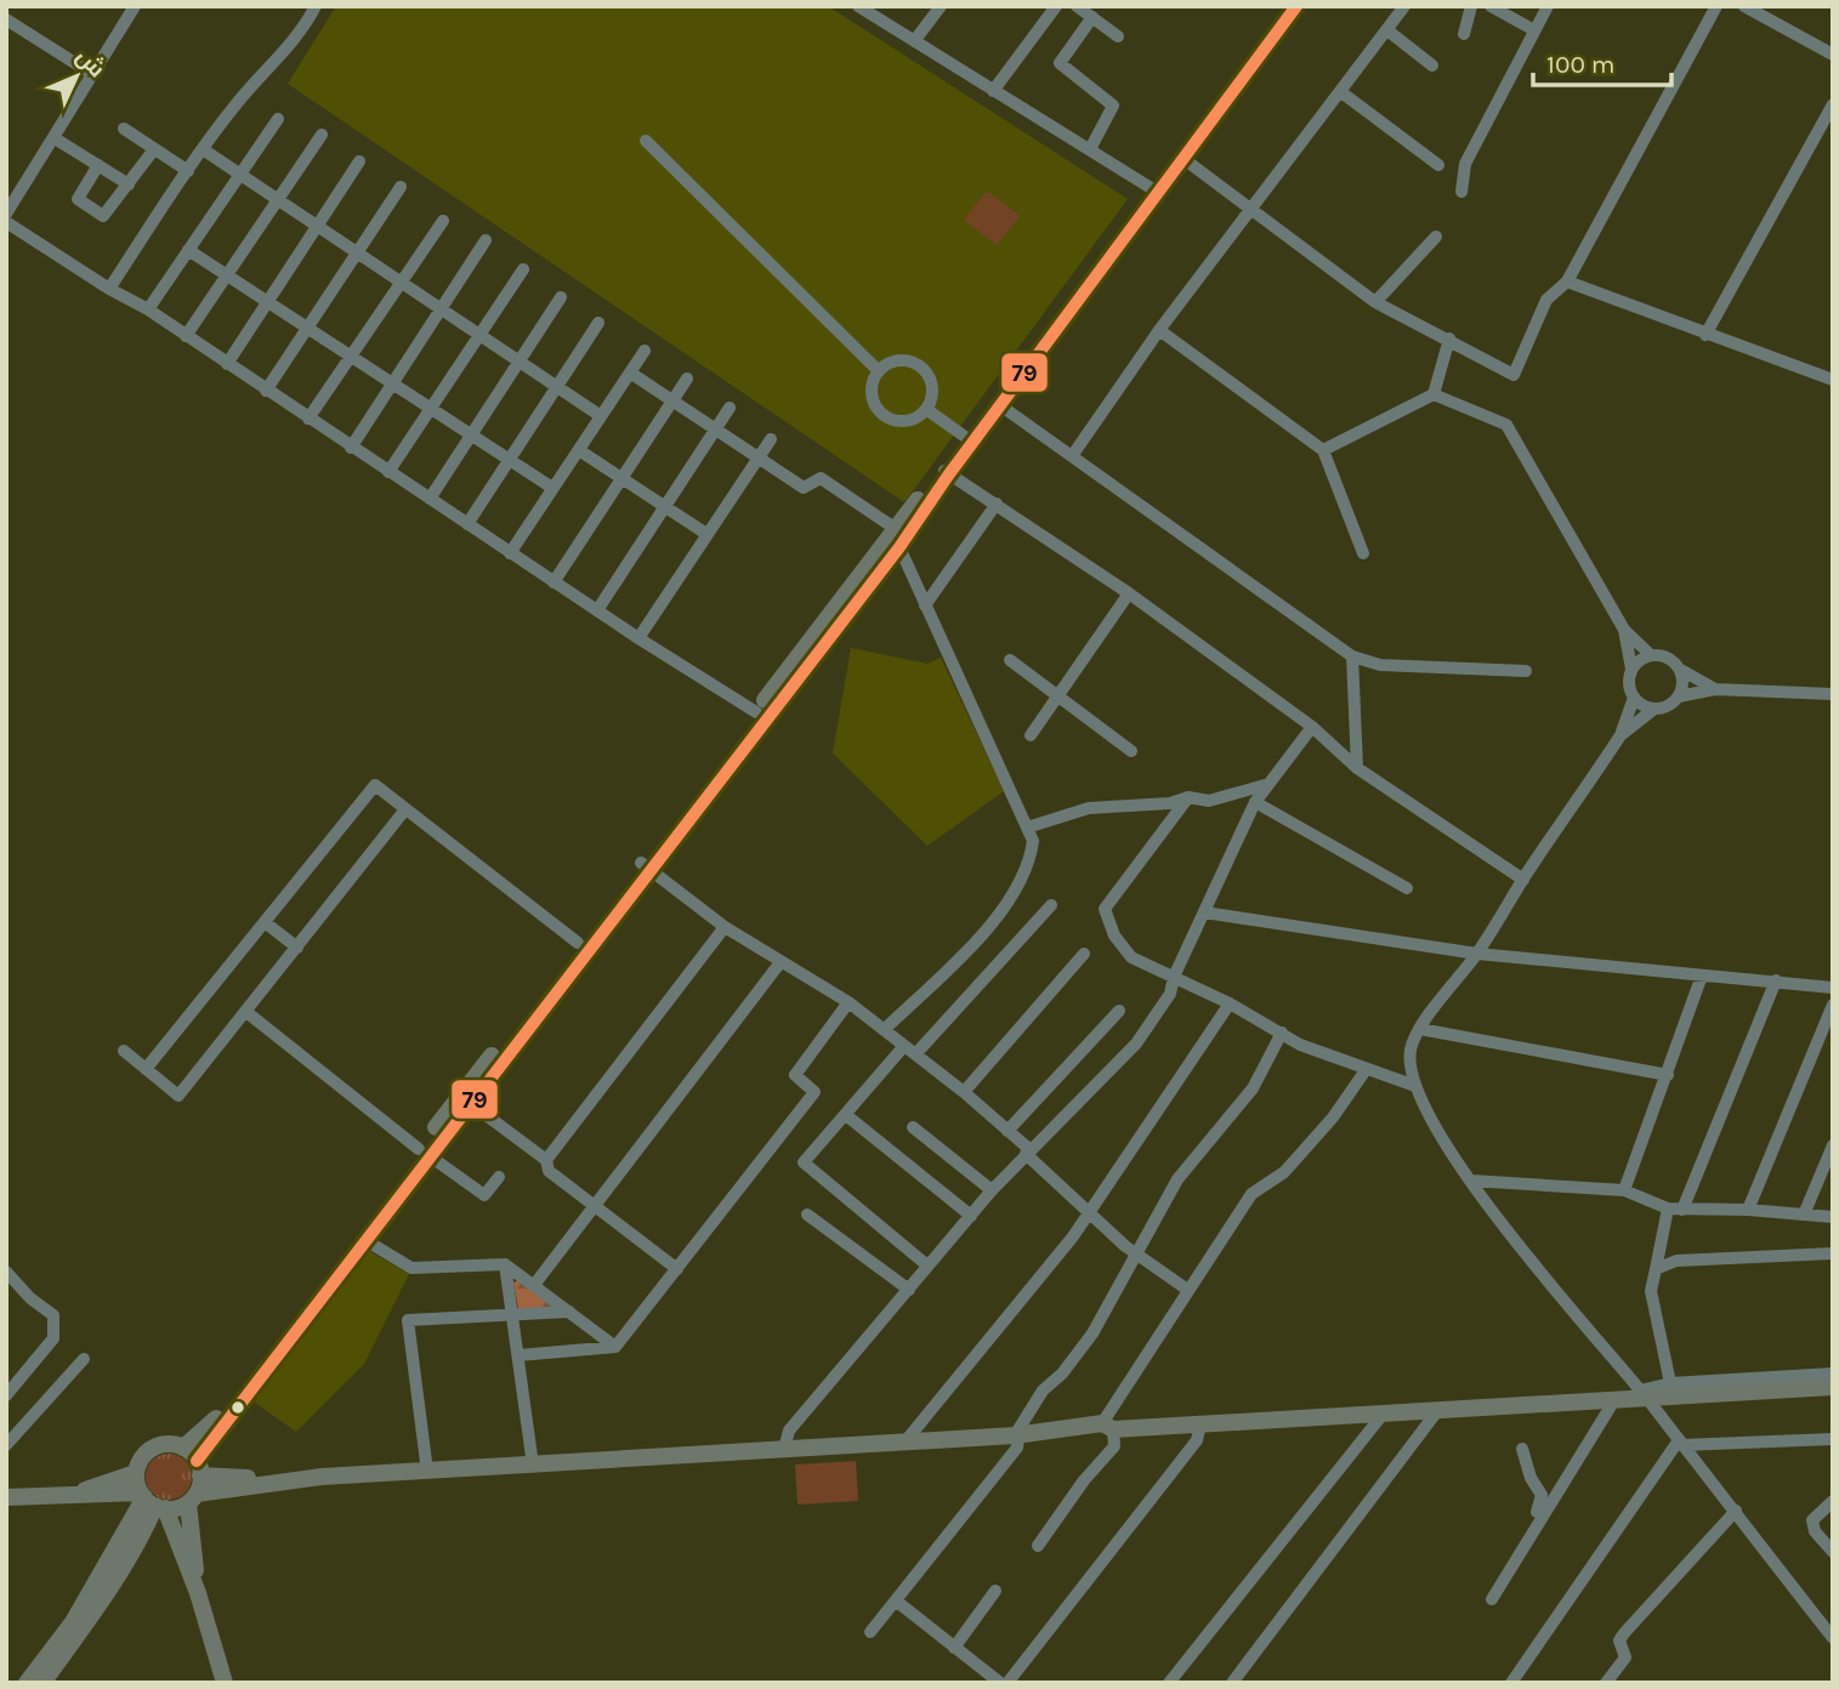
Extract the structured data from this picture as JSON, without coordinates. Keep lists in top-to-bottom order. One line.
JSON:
{"lines":["transit line 79"],"scale_bar":"100 m","north":"top right"}
